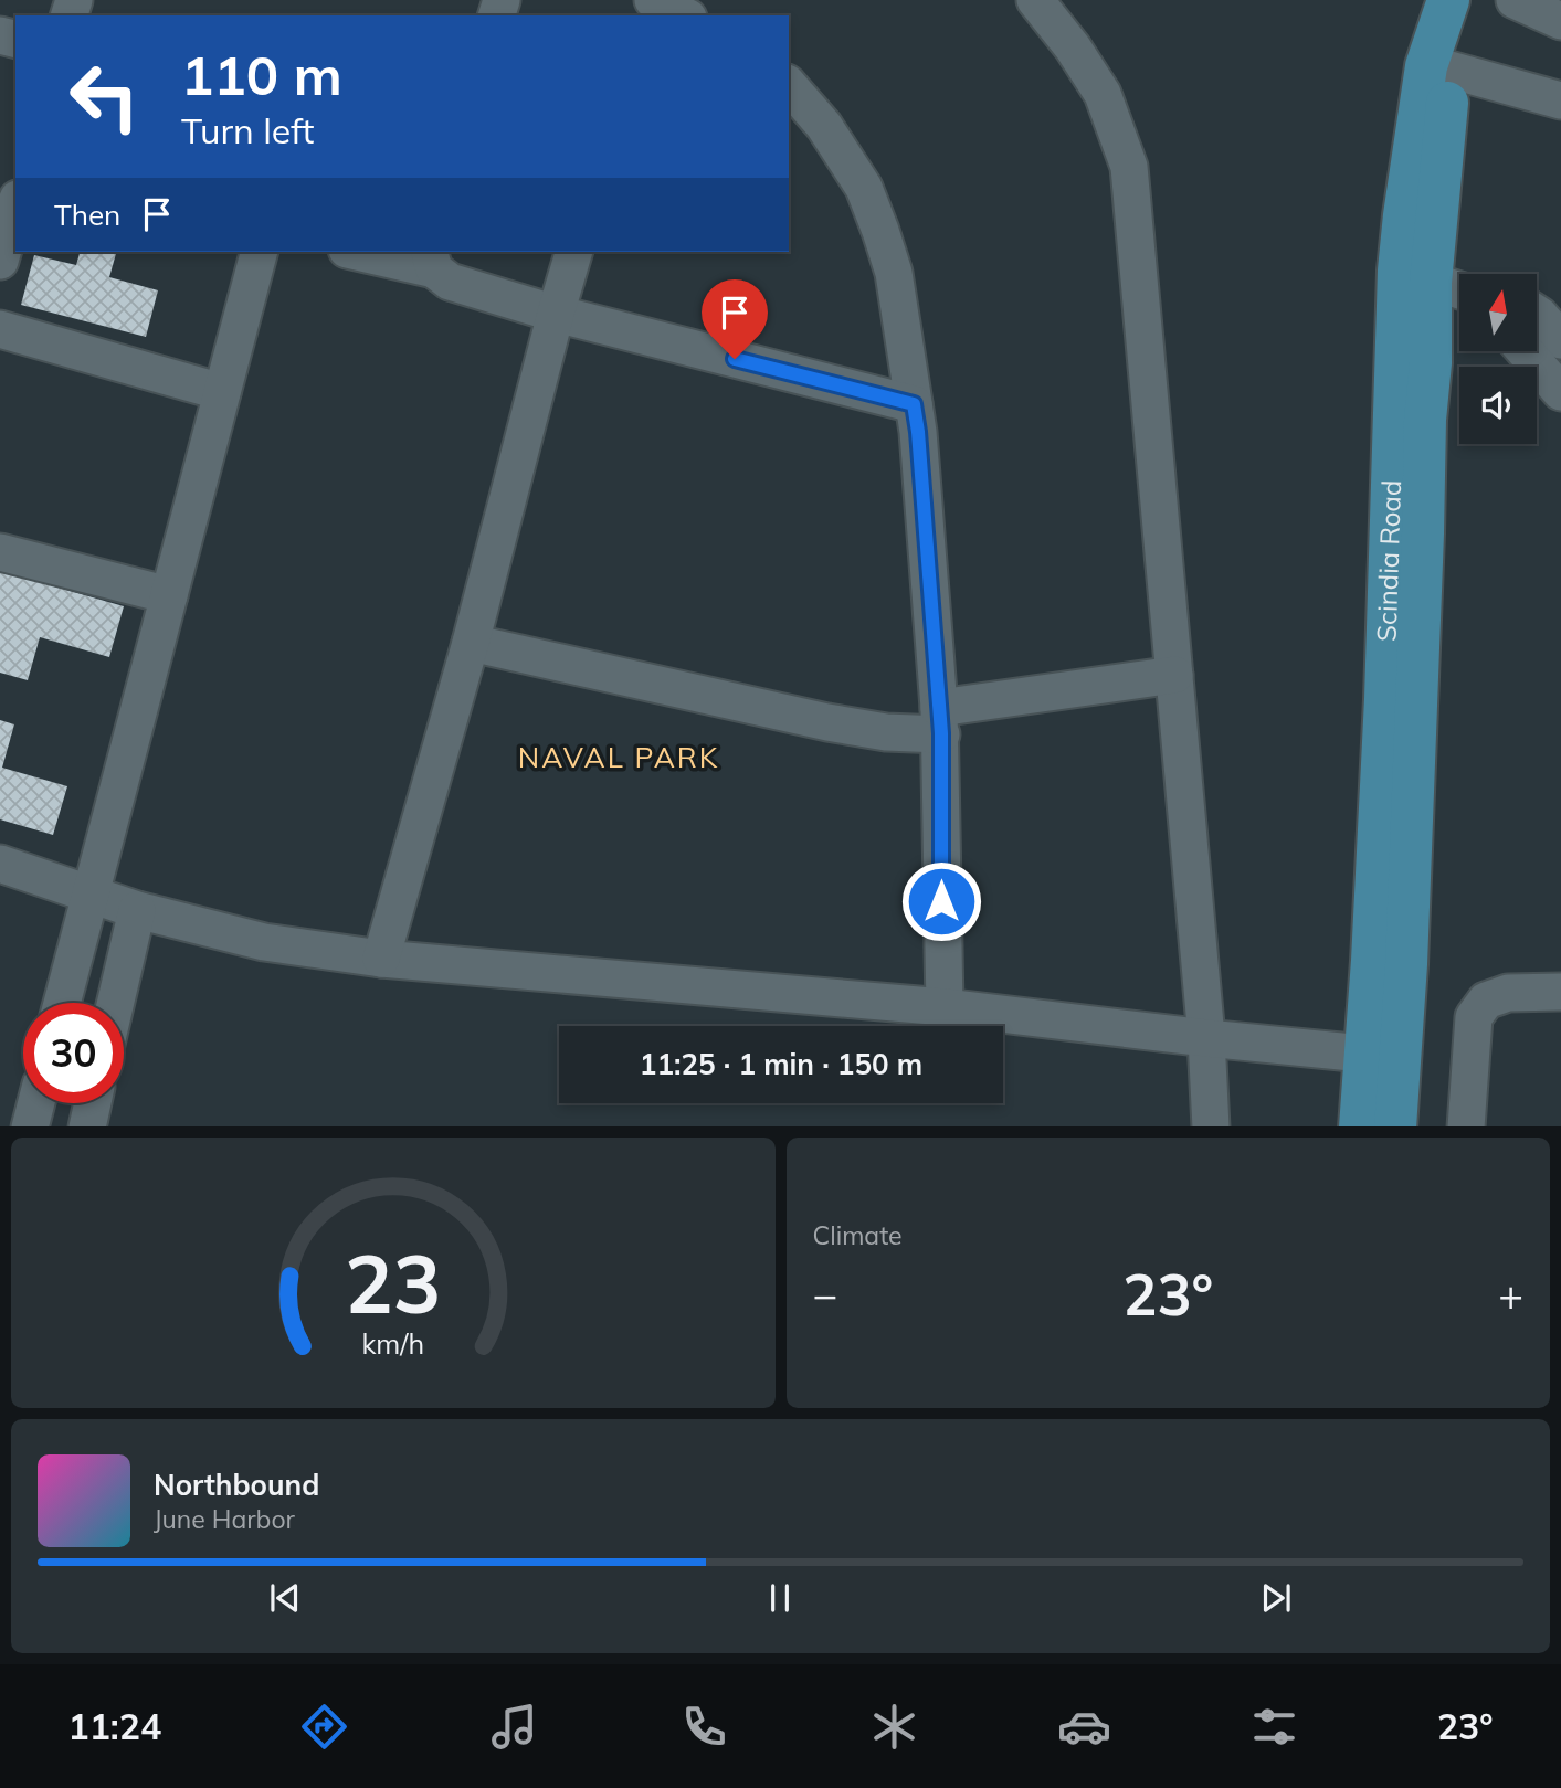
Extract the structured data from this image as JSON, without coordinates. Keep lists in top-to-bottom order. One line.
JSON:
{"streets":{"main road":["Scindia Road"]},"districts":["NAVAL PARK"],"north":"top","page":{"turn":["110 m","Turn left"],"then":"Then","limit":"30","trip":"11:25 · 1 min · 150 m","tile":"Climate","heat":["−","23°","+"],"song":["Northbound","June Harbor"],"tabs":["11:24","23°"],"gauge":["23","km/h"]}}
